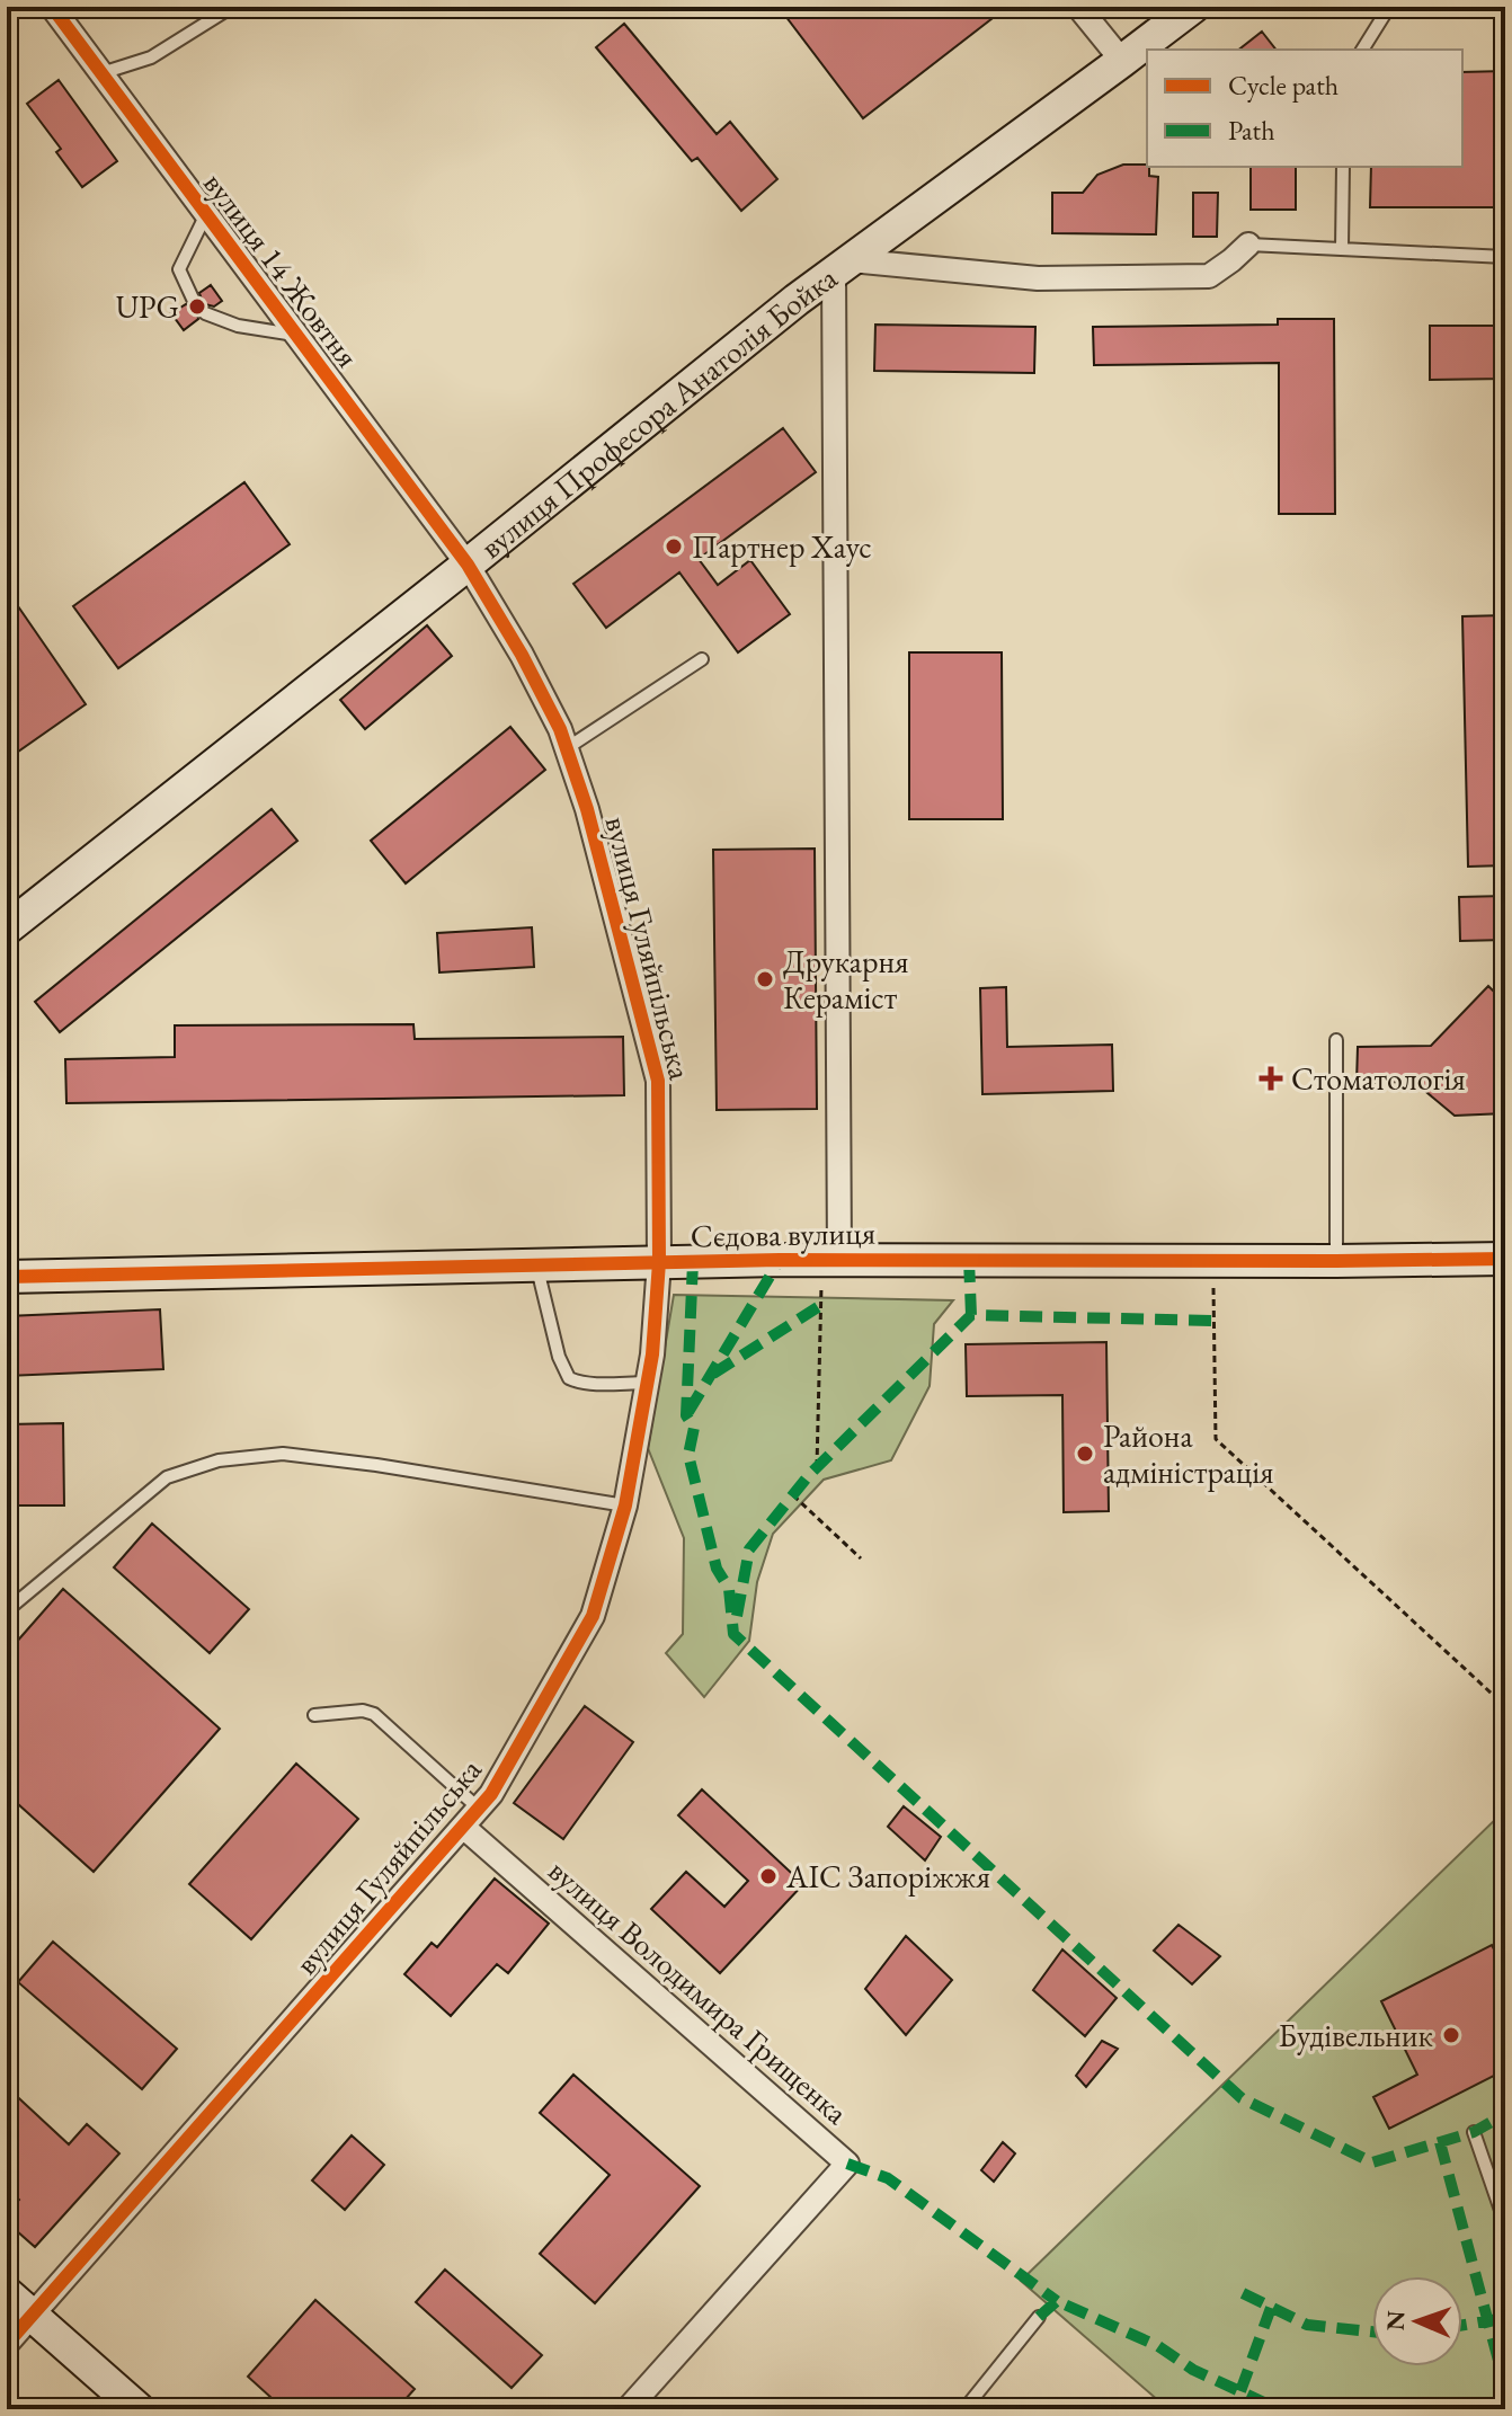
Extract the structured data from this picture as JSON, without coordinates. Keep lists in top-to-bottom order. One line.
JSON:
{"streets":{"street":["вулиця 14 Жовтня","вулиця Професора Анатолія Бойка","вулиця Гуляйпільська","Сєдова вулиця","вулиця Володимира Грищенка"]},"crossings":[["вулиця 14 Жовтня","вулиця Професора Анатолія Бойка"],["вулиця 14 Жовтня","вулиця Гуляйпільська"],["вулиця Професора Анатолія Бойка","вулиця Гуляйпільська"],["вулиця Гуляйпільська","Сєдова вулиця"],["вулиця Гуляйпільська","вулиця Володимира Грищенка"]],"places":{"other":["UPG","Партнер Хаус","Друкарня Кераміст","Района адміністрація","АІС Запоріжжя","Будівельник"],"health":["Стоматологія"]},"legend":["Cycle path","Path"],"north":"left"}
